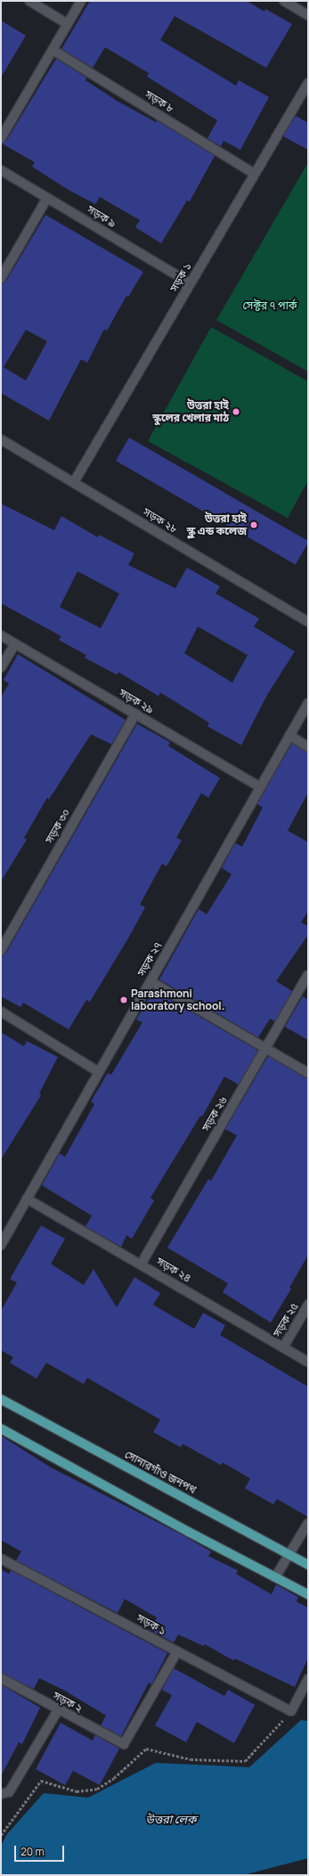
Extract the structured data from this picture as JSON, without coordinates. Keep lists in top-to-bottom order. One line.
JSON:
{"streets":{"main road":["সোনারগাঁও জনপথ"],"street":["সড়ক ৮","সড়ক ৯","সড়ক ১","সড়ক ২৮","সড়ক ২৯","সড়ক ৩০","সড়ক ২৭","সড়ক ২৬","সড়ক ২৪","সড়ক ২৫","সড়ক ২"]},"crossings":[["সড়ক ৮","সড়ক ১"],["সড়ক ৯","সড়ক ১"],["সড়ক ১","সড়ক ২৮"],["সড়ক ১","সড়ক ২"],["সড়ক ২৯","সড়ক ৩০"],["সড়ক ২৯","সড়ক ২৭"],["সড়ক ২৭","সড়ক ২৪"],["সড়ক ২৬","সড়ক ২৪"],["সড়ক ২৪","সড়ক ২৫"]],"water":["উত্তরা লেক"],"parks":["সেক্টর ৭ পার্ক"],"places":["উত্তরা হাই স্কুলের খেলার মাঠ","উত্তরা হাই স্কুল এন্ড কলেজ","Parashmoni laboratory school."],"scale_bar":"20 m"}
